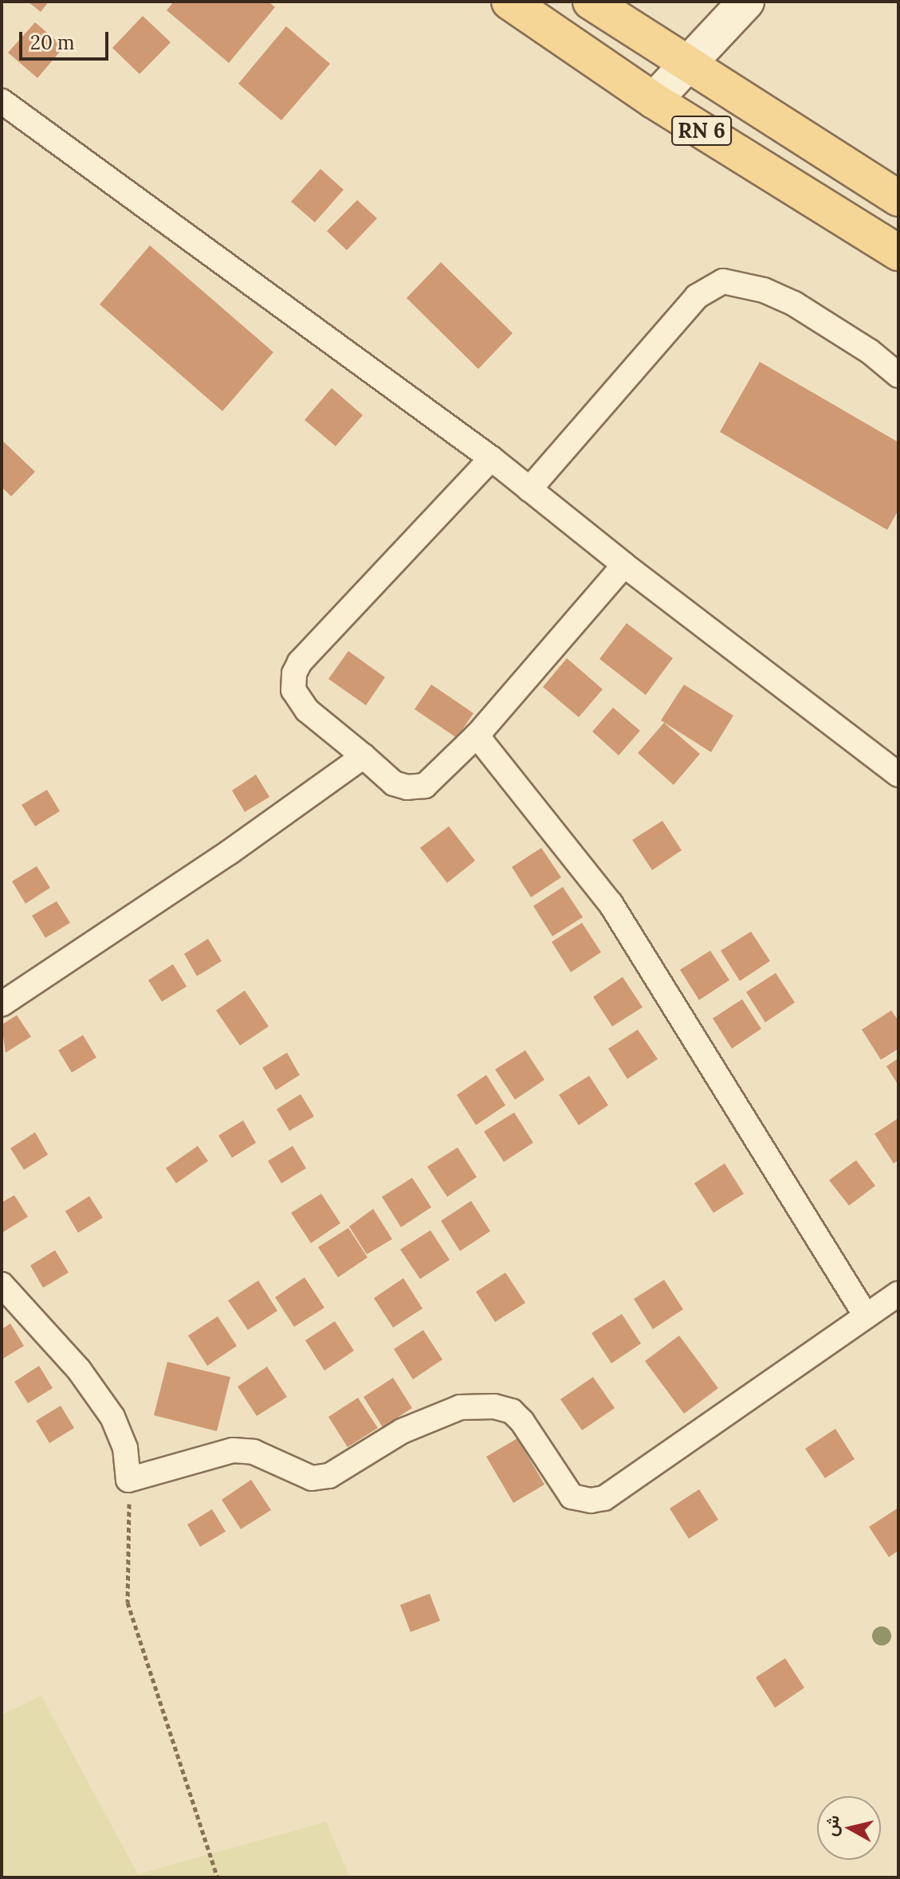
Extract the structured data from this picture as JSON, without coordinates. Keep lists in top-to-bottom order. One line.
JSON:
{"streets":{"main road":["RN 6"]},"scale_bar":"20 m","north":"left"}
